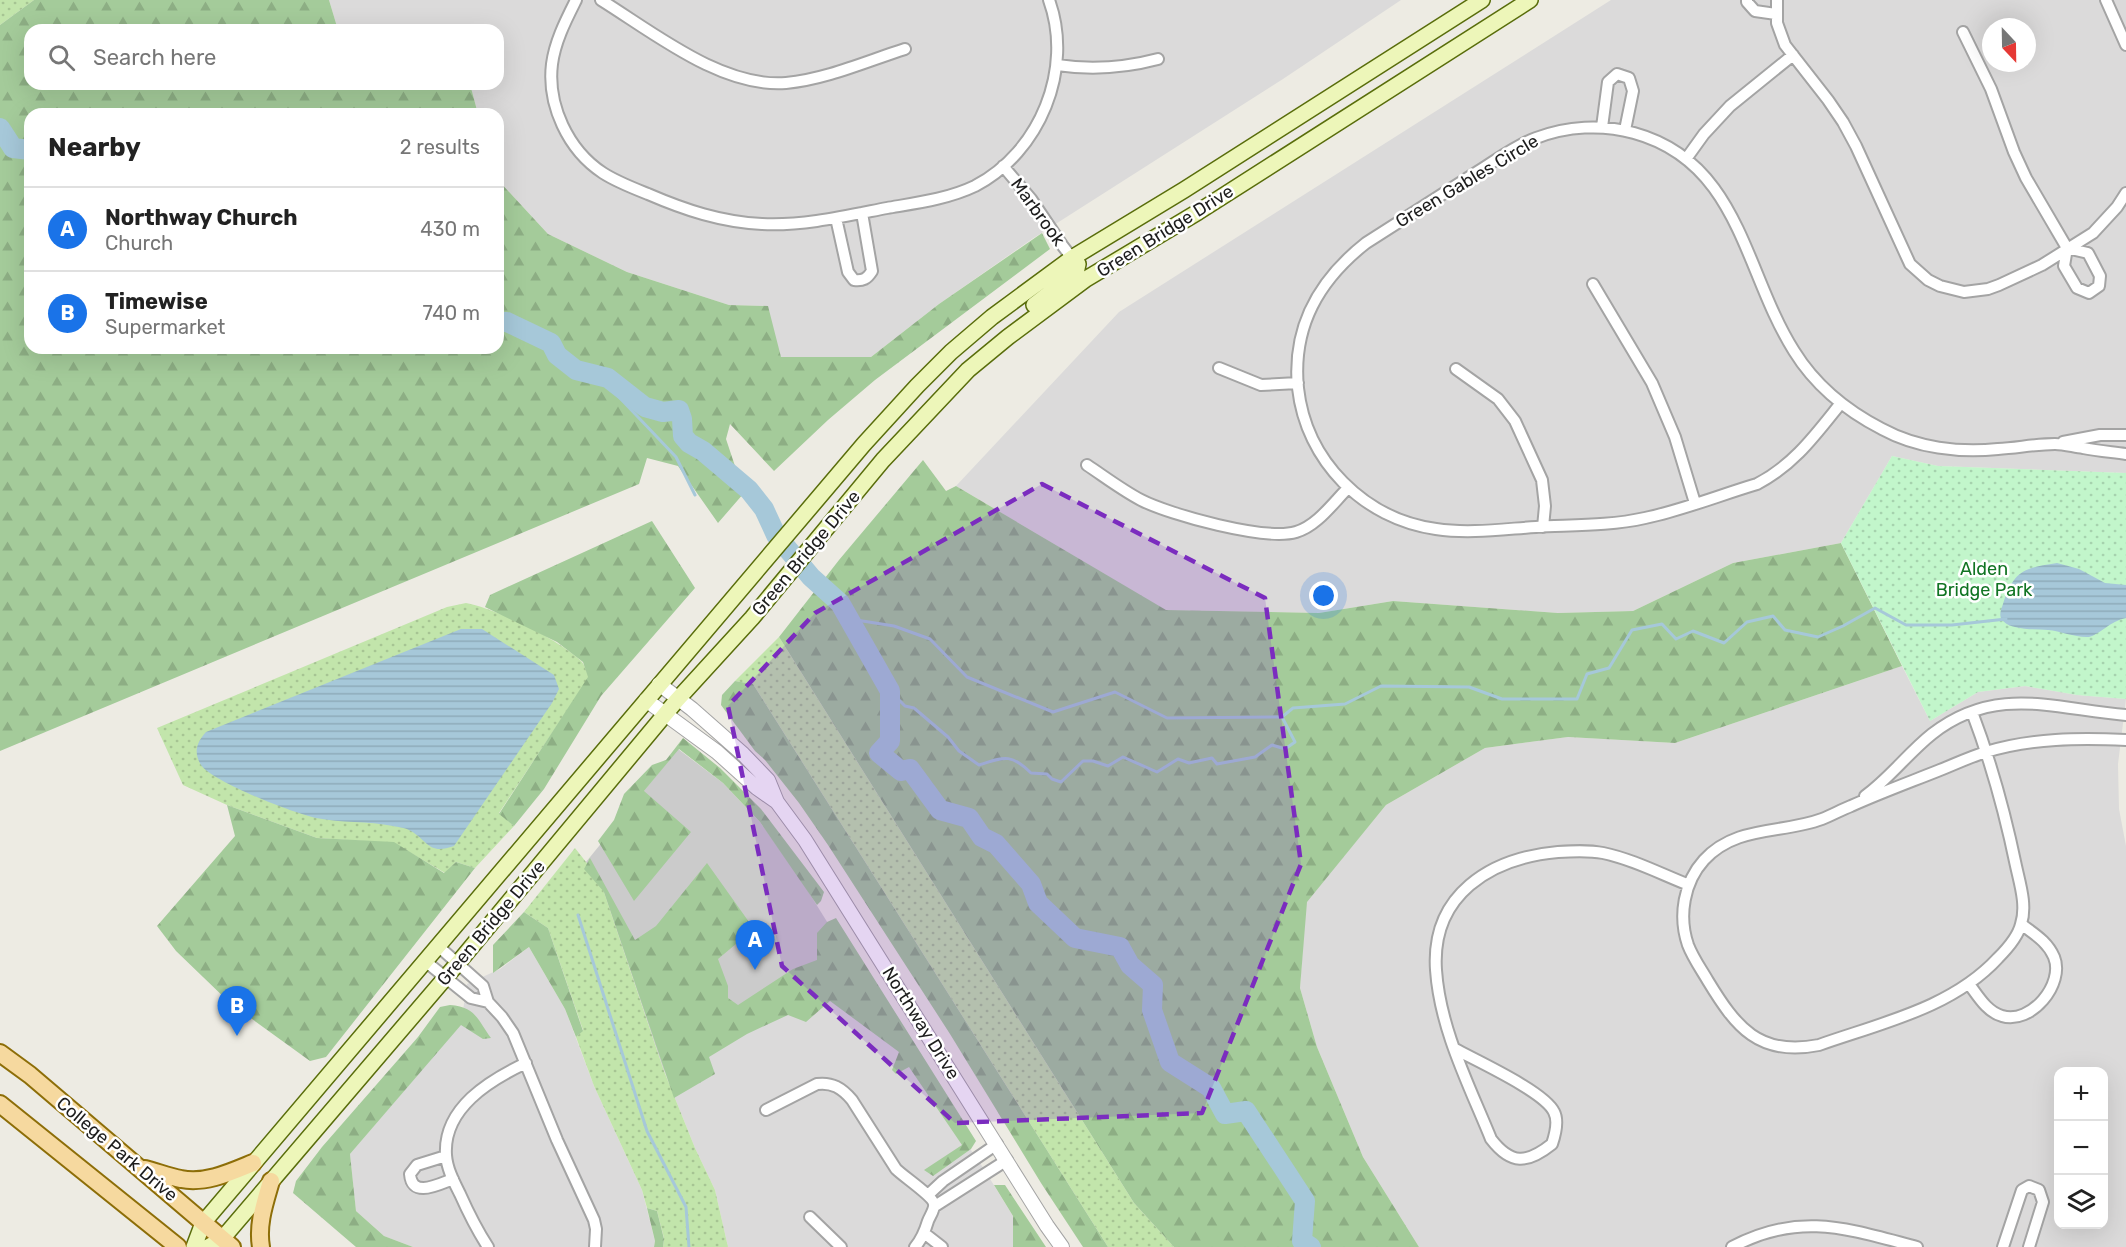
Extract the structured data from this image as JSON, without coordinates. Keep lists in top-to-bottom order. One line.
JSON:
{"streets":{"main road":["Green Bridge Drive","College Park Drive"],"street":["Green Gables Circle","Marbrook","Northway Drive"]},"crossings":[["Marbrook","Green Bridge Drive"],["Green Bridge Drive","Northway Drive"],["Green Bridge Drive","College Park Drive"]],"parks":["Alden Bridge Park"],"north":"bottom","page":{"search":"Search here","heading":["Nearby","2 results"],"list":[{"mark":"A","name":"Northway Church","note":"Church","value":"430 m"},{"mark":"B","name":"Timewise","note":"Supermarket","value":"740 m"}],"pins":["A","B"],"map_buttons":["+","−"]}}
